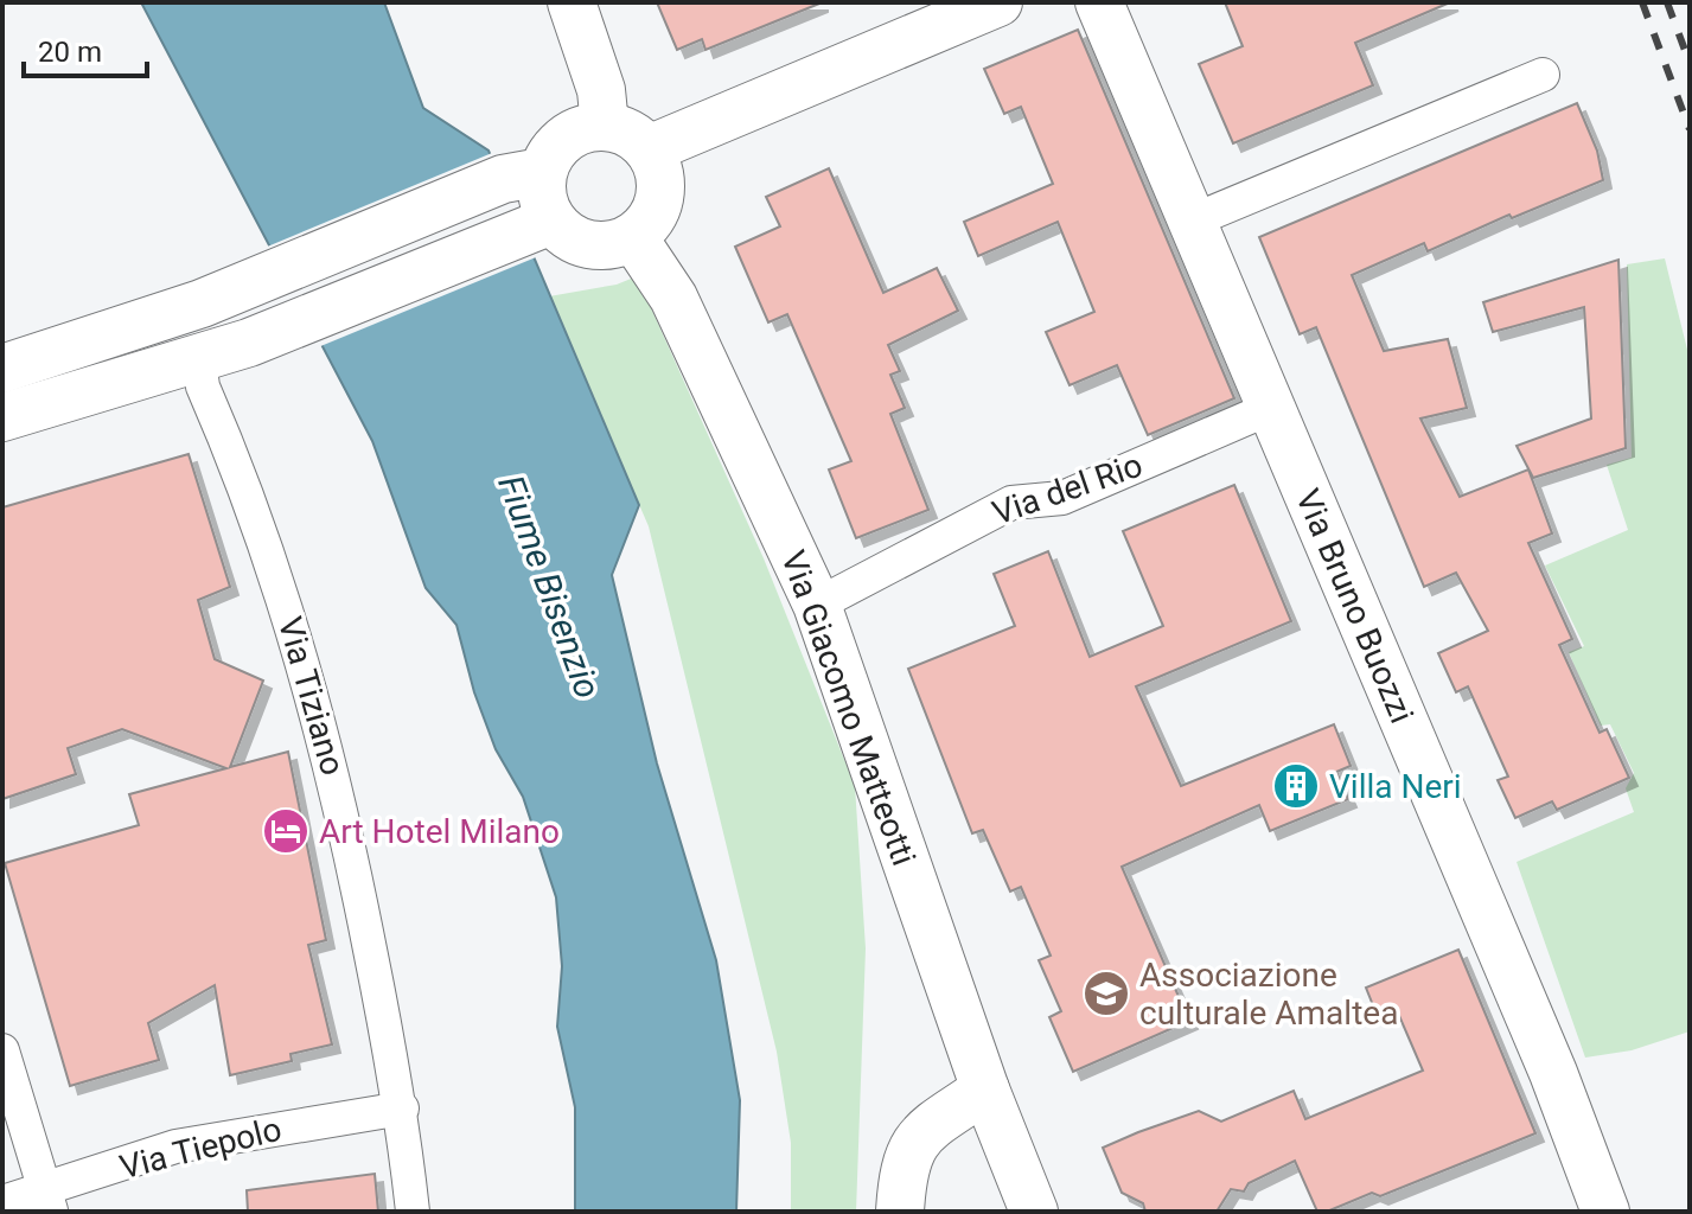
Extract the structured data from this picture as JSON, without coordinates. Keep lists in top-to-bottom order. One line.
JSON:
{"streets":{"street":["Via del Rio","Via Bruno Buozzi","Via Tiziano","Via Giacomo Matteotti","Via Tiepolo"]},"crossings":[["Via del Rio","Via Bruno Buozzi"],["Via del Rio","Via Giacomo Matteotti"],["Via Tiziano","Via Tiepolo"]],"water":["Fiume Bisenzio"],"places":{"building":["Villa Neri"],"hotel":["Art Hotel Milano"],"school or university":["Associazione culturale Amaltea"]},"scale_bar":"20 m"}
